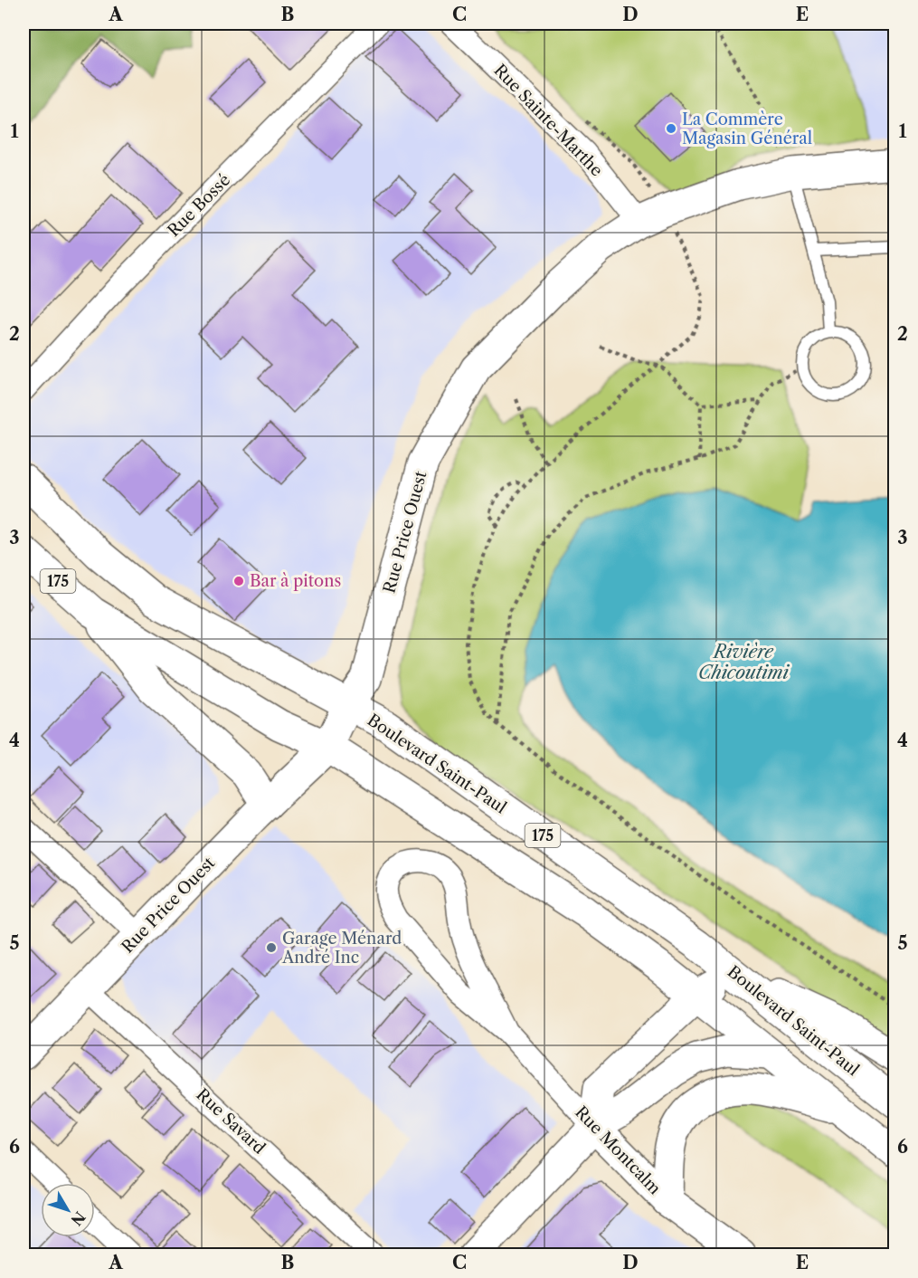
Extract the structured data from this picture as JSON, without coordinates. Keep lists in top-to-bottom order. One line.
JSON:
{"streets":{"main road":["Rue Price Ouest","175","Boulevard Saint-Paul","Rue Montcalm"],"street":["Rue Sainte-Marthe","Rue Bossé","Rue Savard"]},"crossings":[["Rue Sainte-Marthe","Rue Price Ouest"],["Rue Price Ouest","175"],["Rue Price Ouest","Boulevard Saint-Paul"],["Rue Price Ouest","Rue Savard"]],"water":["Rivière Chicoutimi"],"places":["La Commère Magasin Général","Bar à pitons","Garage Ménard André Inc"],"north":"bottom right","grid":{"columns":["A","B","C","D","E"],"rows":["1","2","3","4","5","6"]}}
